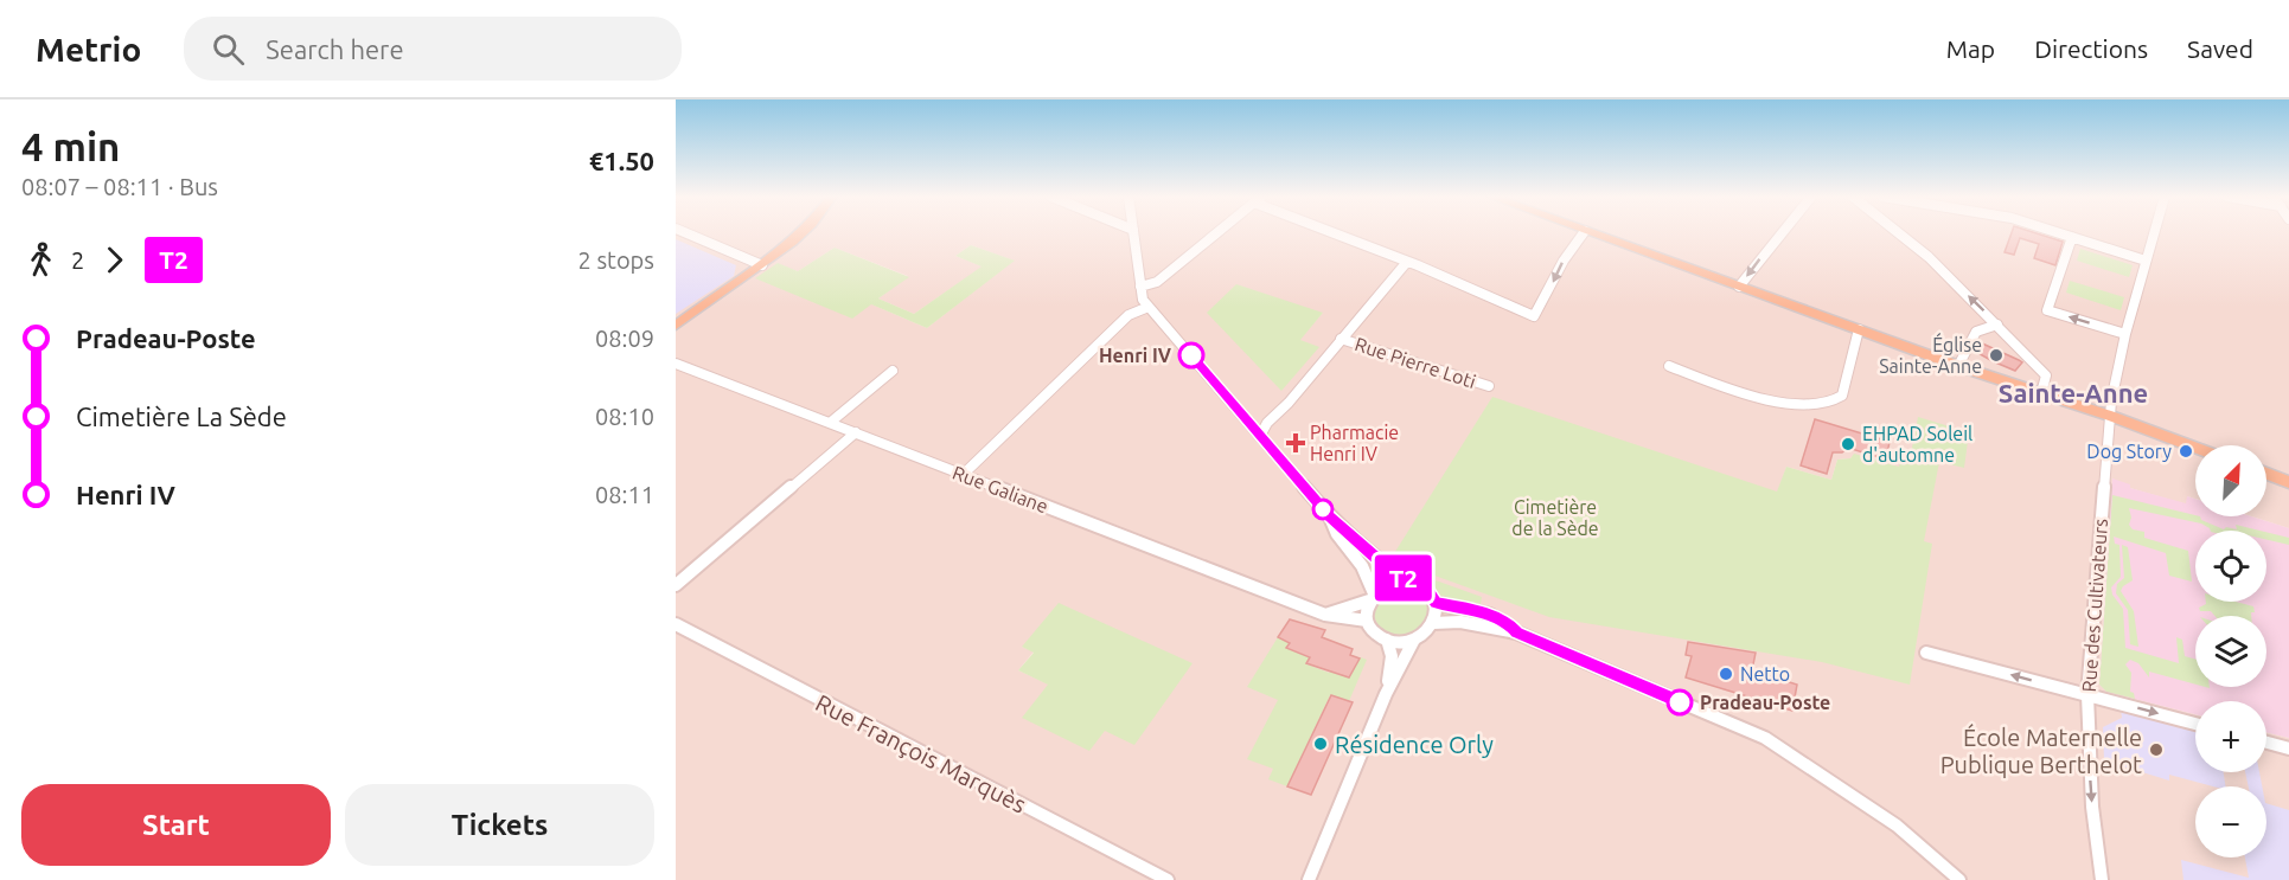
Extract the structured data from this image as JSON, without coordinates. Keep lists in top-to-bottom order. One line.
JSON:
{"streets":{"street":["Rue Pierre Loti","Rue Galiane","Rue des Cultivateurs","Rue François Marquès"]},"districts":["Sainte-Anne"],"parks":["Cimetière de la Sède"],"places":{"other":["Henri IV","Église Sainte-Anne","EHPAD Soleil d'automne","Dog Story","Netto","Pradeau-Poste","Résidence Orly","École Maternelle Publique Berthelot"],"health":["Pharmacie Henri IV"]},"lines":["bus line T2"],"north":"top right","page":{"header":"Metrio","search":"Search here","nav":["Map","Directions","Saved"],"heading":["4 min","08:07 – 08:11 · Bus","€1.50"],"on_map":"T2","legs":["2","T2","2 stops"],"list":[{"name":"Pradeau-Poste","value":"08:09"},{"name":"Cimetière La Sède","value":"08:10"},{"name":"Henri IV","value":"08:11"}],"map_buttons":["+","−"],"buttons":["Start","Tickets"]}}
